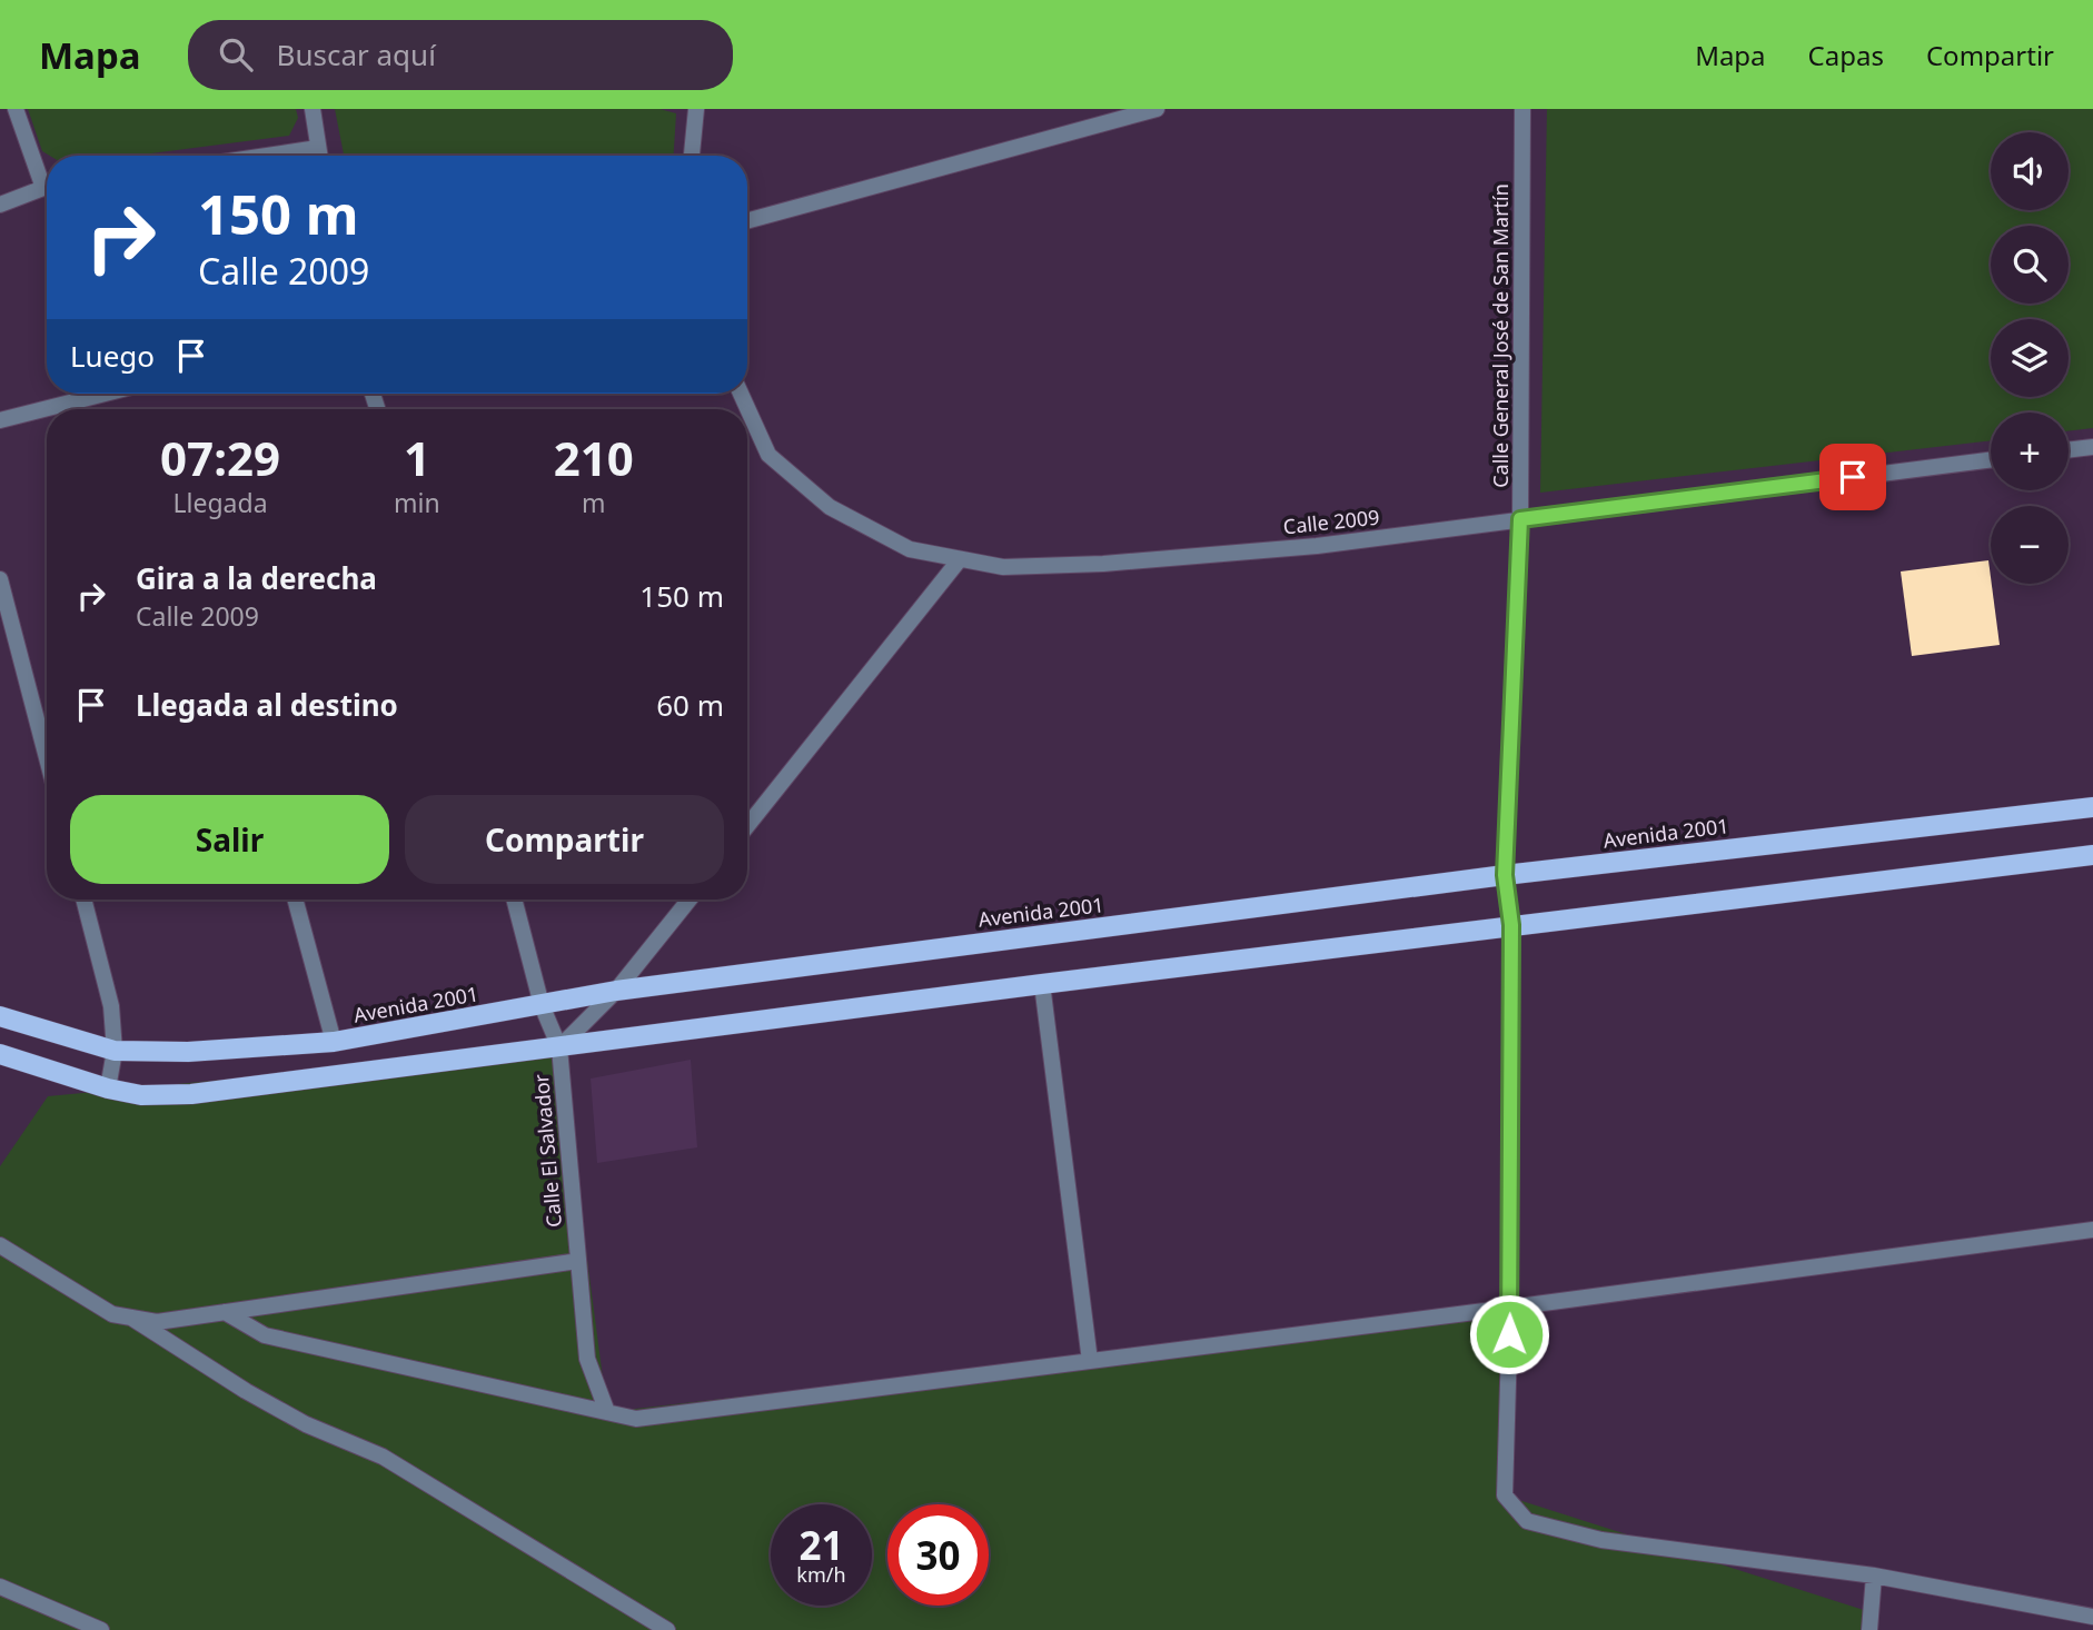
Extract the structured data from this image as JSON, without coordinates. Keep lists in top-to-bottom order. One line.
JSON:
{"streets":{"main road":["Avenida 2001"],"street":["Calle General José de San Martín","Calle 2009","Calle El Salvador"]},"crossings":[["Calle General José de San Martín","Calle 2009"],["Calle General José de San Martín","Avenida 2001"],["Avenida 2001","Calle El Salvador"]],"page":{"header":"Mapa","search":"Buscar aquí","nav":["Mapa","Capas","Compartir"],"map_buttons":["+","−"],"turn":["150 m","Calle 2009"],"then":"Luego","eta":["07:29","Llegada","1","min","210","m"],"list":[{"name":"Gira a la derecha","note":"Calle 2009","value":"150 m"},{"name":"Llegada al destino","value":"60 m"}],"buttons":["Salir","Compartir"],"speed":"21 km/h","limit":"30"}}
